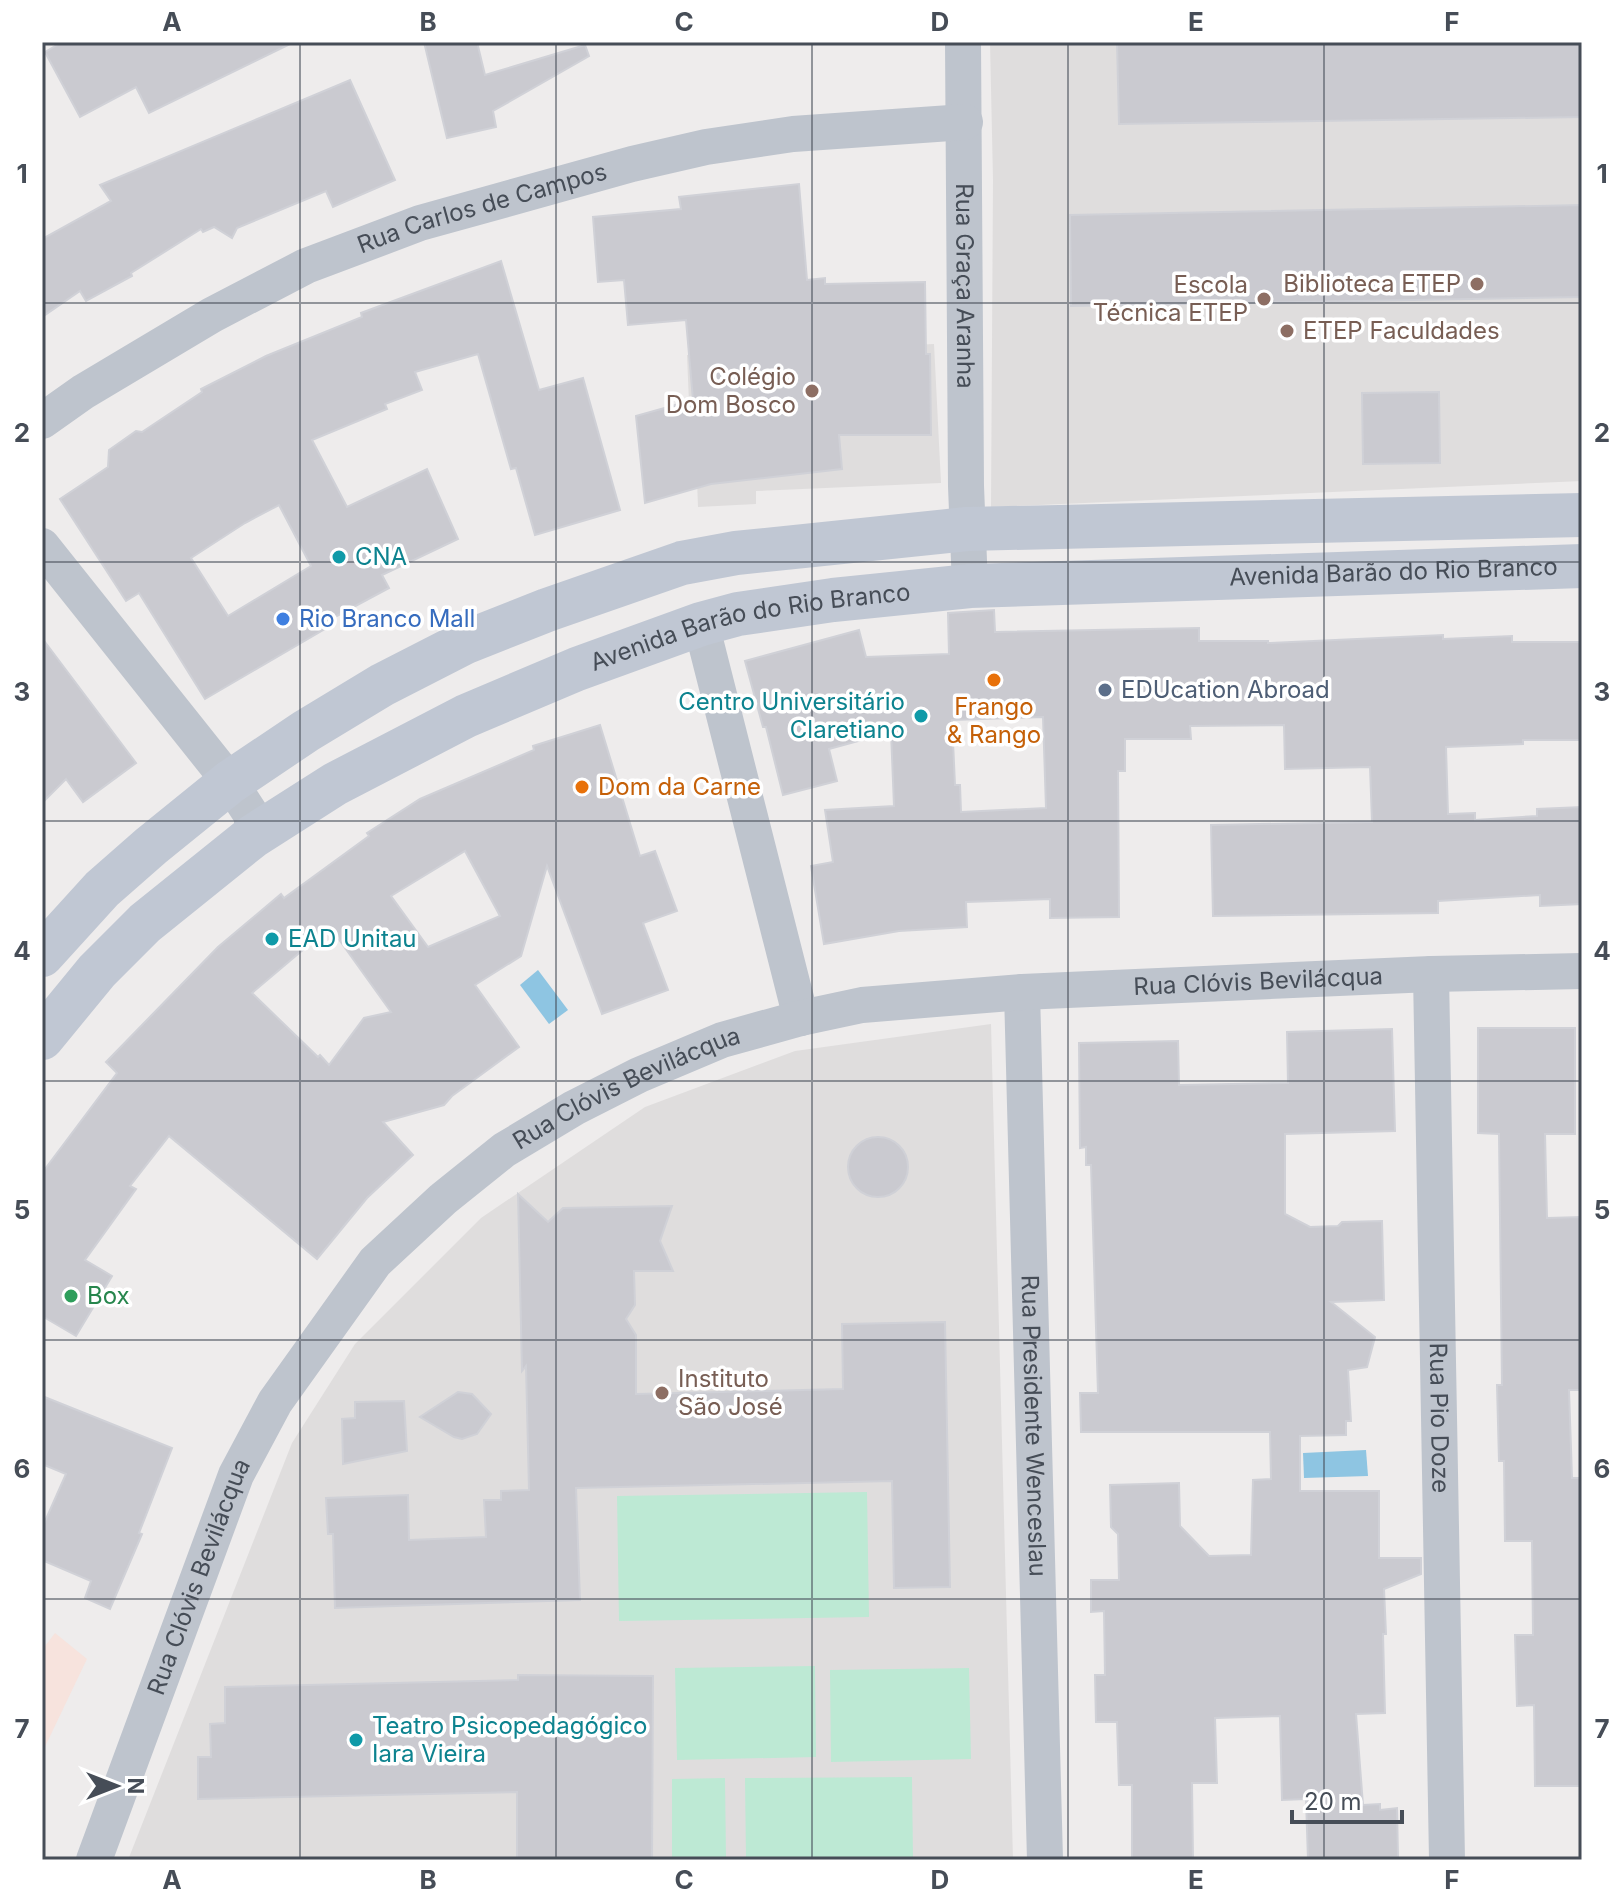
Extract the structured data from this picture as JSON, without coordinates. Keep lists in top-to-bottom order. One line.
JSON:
{"streets":{"main road":["Avenida Barão do Rio Branco"],"street":["Rua Carlos de Campos","Rua Graça Aranha","Rua Clóvis Bevilácqua","Rua Pio Doze","Rua Presidente Wenceslau"]},"crossings":[["Rua Carlos de Campos","Rua Graça Aranha"],["Rua Graça Aranha","Avenida Barão do Rio Branco"],["Rua Clóvis Bevilácqua","Rua Pio Doze"],["Rua Clóvis Bevilácqua","Rua Presidente Wenceslau"]],"places":["Biblioteca ETEP","Escola Técnica ETEP","ETEP Faculdades","Colégio Dom Bosco","CNA","Rio Branco Mall","Frango & Rango","EDUcation Abroad","Centro Universitário Claretiano","Dom da Carne","EAD Unitau","Box","Instituto São José","Teatro Psicopedagógico Iara Vieira"],"scale_bar":"20 m","north":"right","grid":{"columns":["A","B","C","D","E","F"],"rows":["1","2","3","4","5","6","7"]}}
